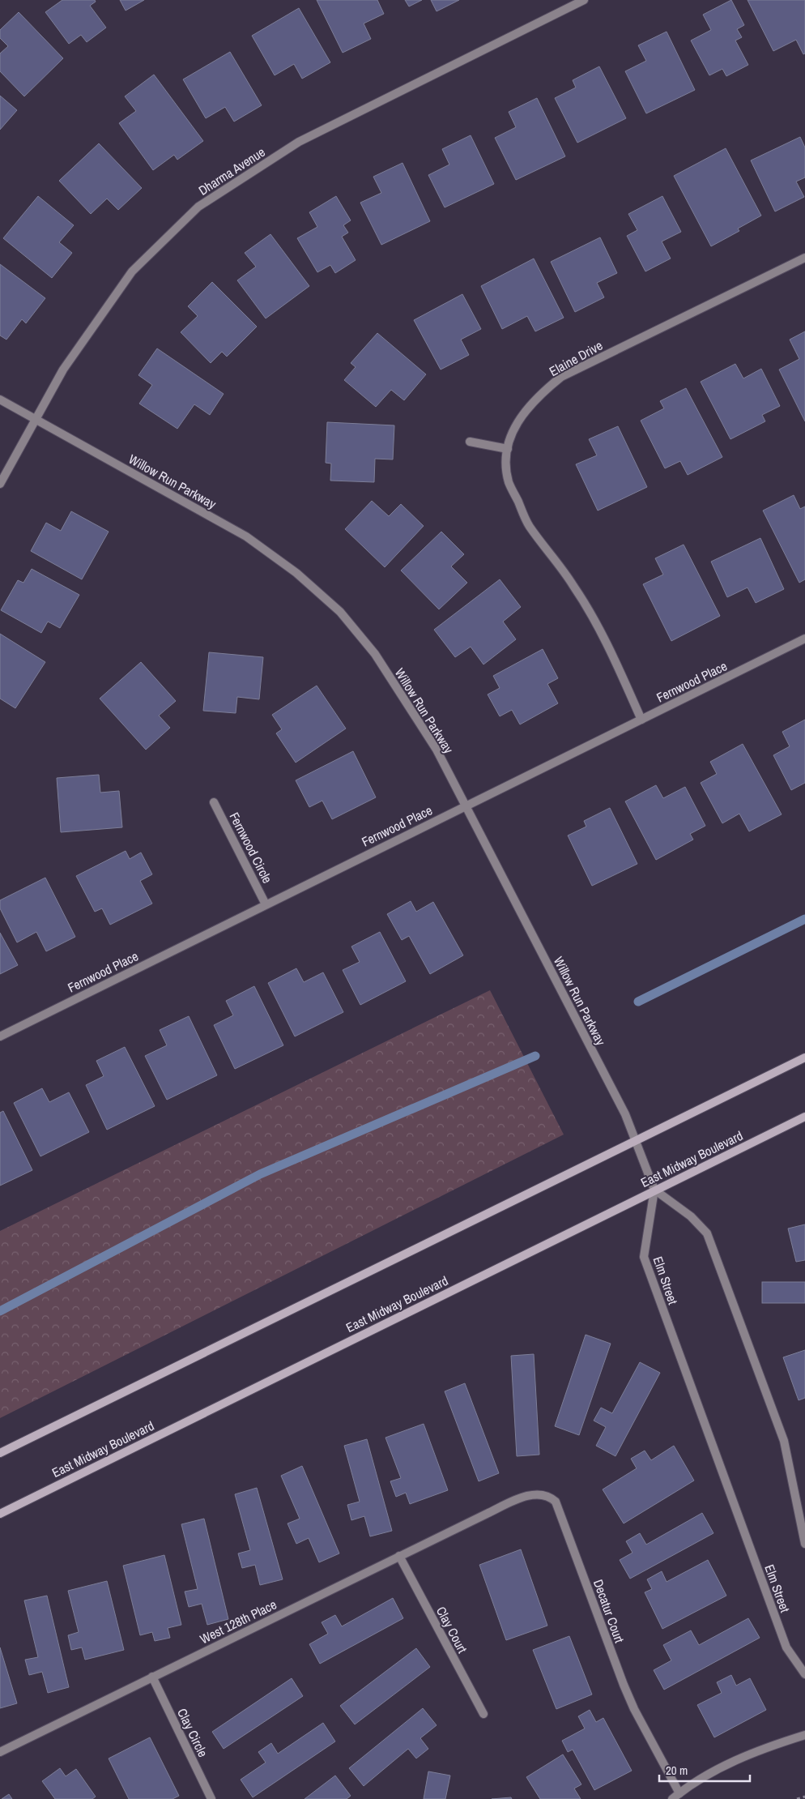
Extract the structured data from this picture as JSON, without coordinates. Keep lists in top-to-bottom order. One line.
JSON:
{"streets":{"main road":["East Midway Boulevard"],"street":["Dharma Avenue","Elaine Drive","Willow Run Parkway","Fernwood Place","Fernwood Circle","Elm Street","Decatur Court","West 128th Place","Clay Court","Clay Circle"]},"crossings":[["Dharma Avenue","Willow Run Parkway"],["Elaine Drive","Fernwood Place"],["Willow Run Parkway","Fernwood Place"],["Willow Run Parkway","East Midway Boulevard"],["Willow Run Parkway","Elm Street"],["Fernwood Place","Fernwood Circle"],["East Midway Boulevard","Elm Street"],["Decatur Court","West 128th Place"],["West 128th Place","Clay Court"],["West 128th Place","Clay Circle"]],"scale_bar":"20 m"}
